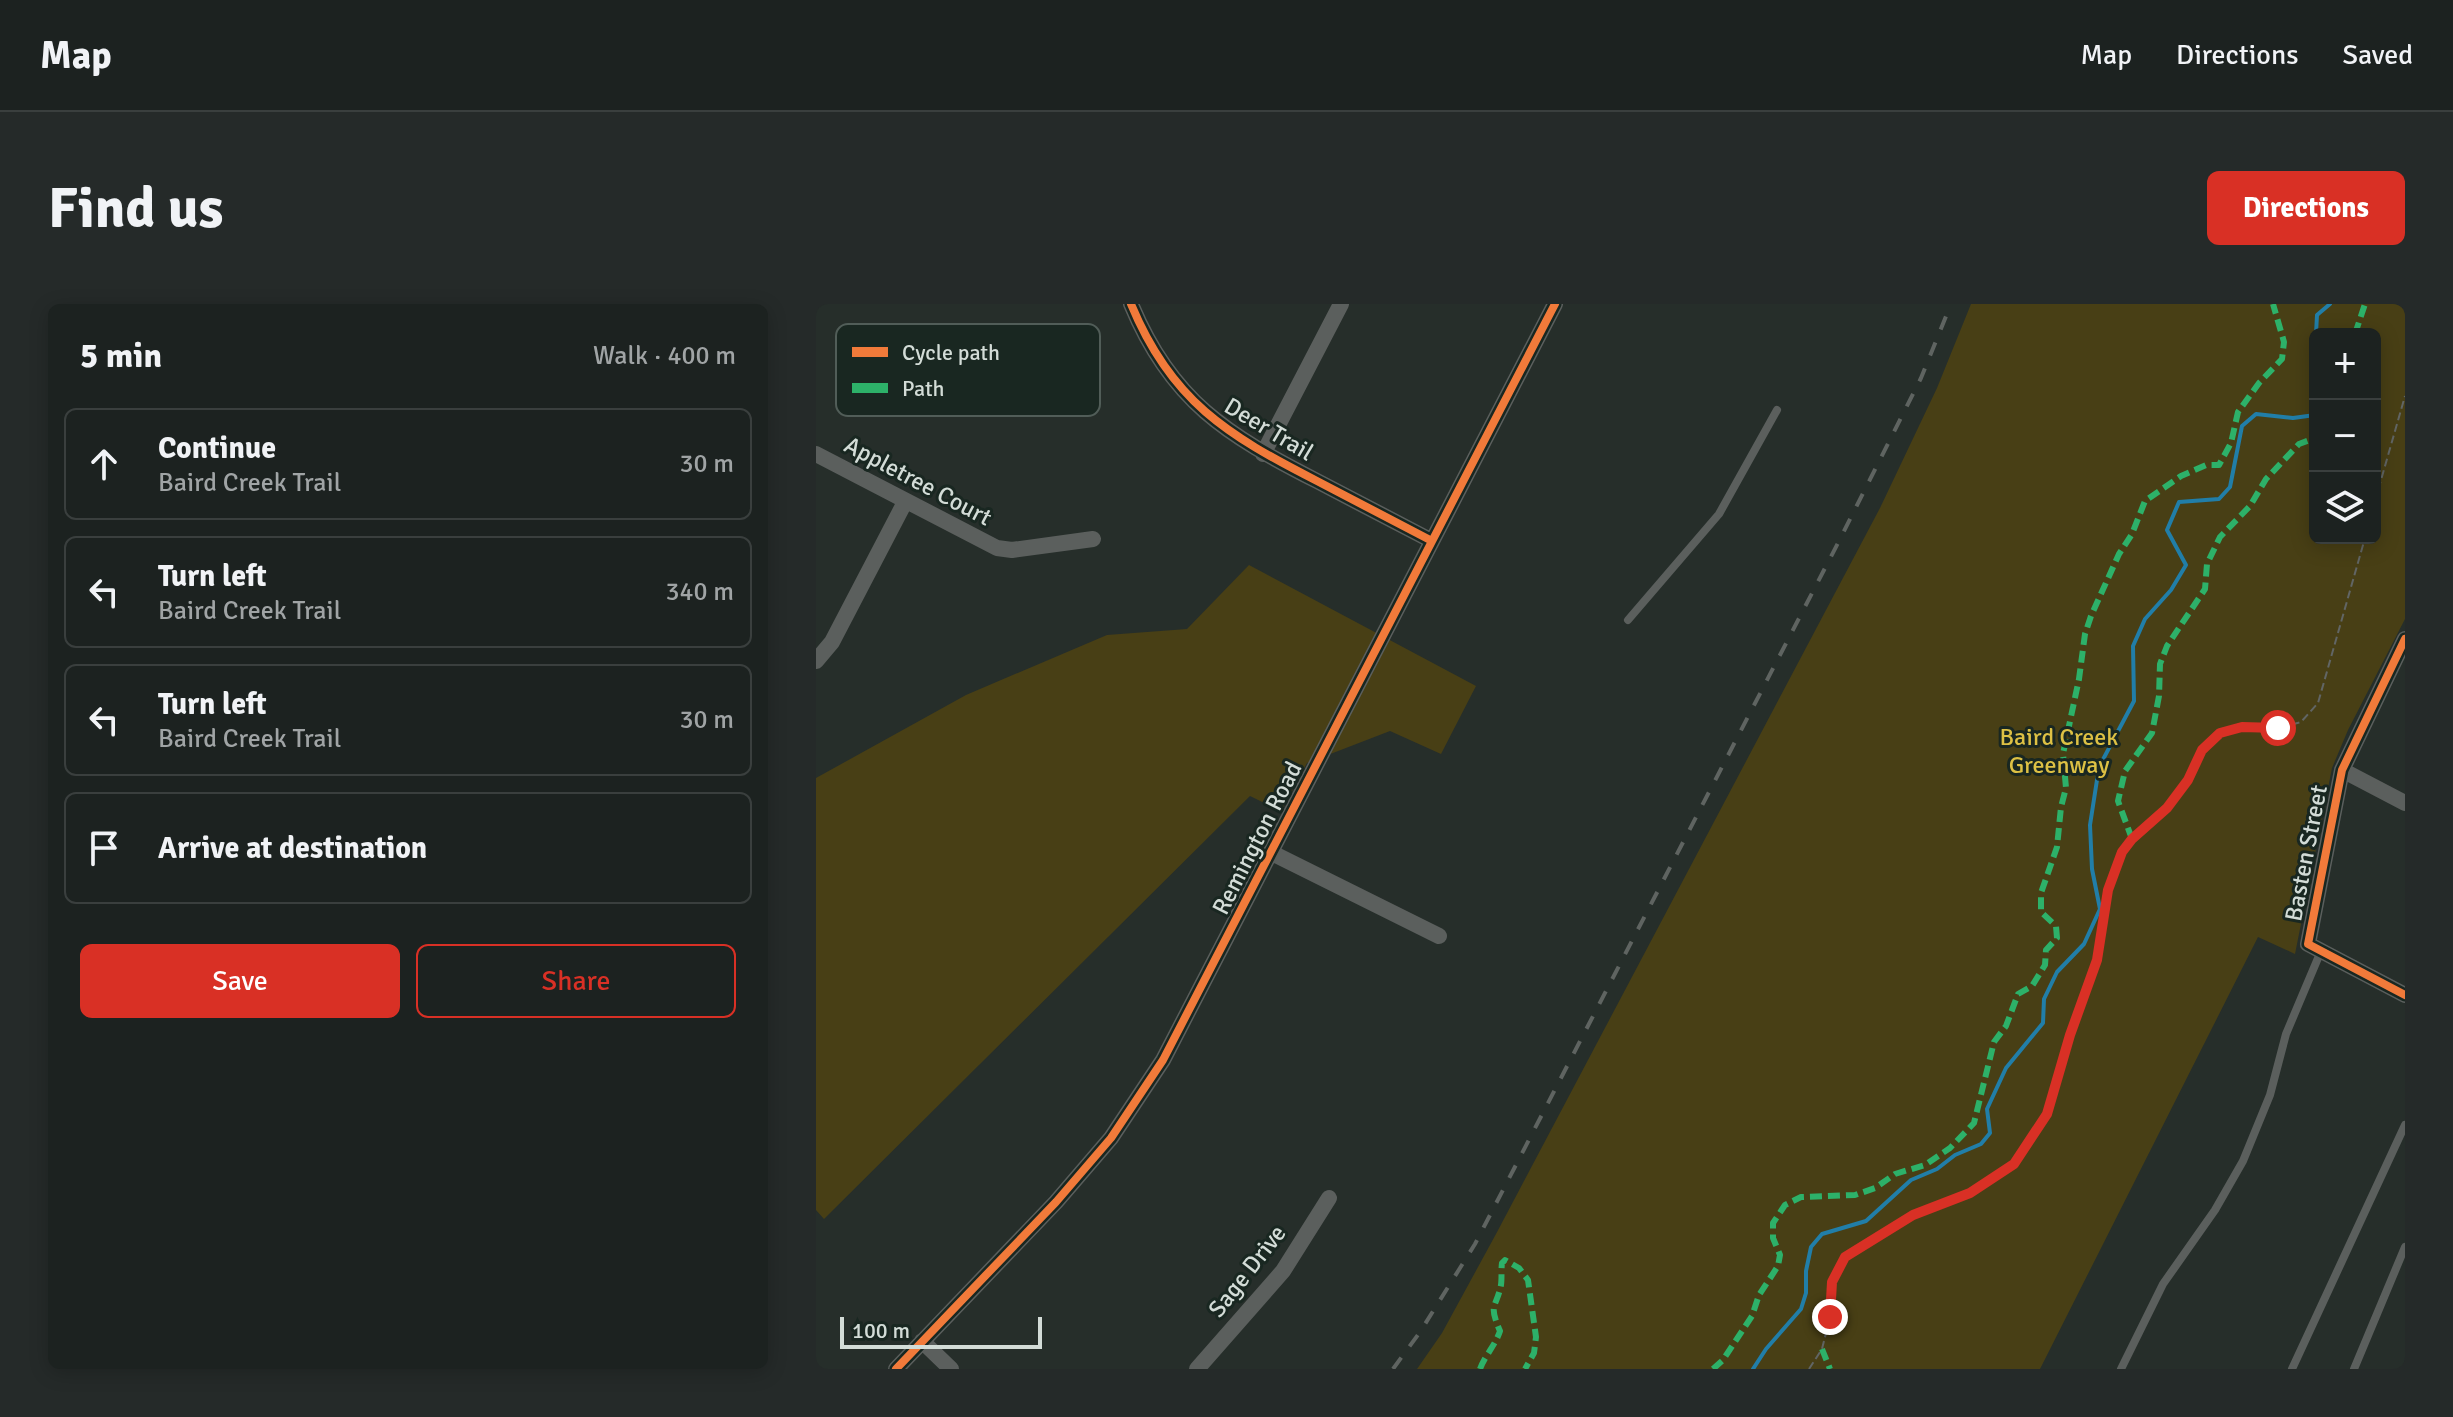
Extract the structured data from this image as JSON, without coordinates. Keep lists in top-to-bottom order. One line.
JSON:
{"streets":{"street":["Deer Trail","Appletree Court","Remington Road","Basten Street","Sage Drive"]},"crossings":[["Deer Trail","Remington Road"]],"parks":["Baird Creek Greenway"],"legend":["Cycle path","Path"],"scale_bar":"100 m","page":{"header":"Map","nav":["Map","Directions","Saved"],"buttons":["Directions",["Save","Share"]],"title":"Find us","heading":["5 min","Walk · 400 m"],"map_buttons":["+","−"],"list":[["Continue","Baird Creek Trail","30 m"],["Turn left","Baird Creek Trail","340 m"],["Turn left","Baird Creek Trail","30 m"],"Arrive at destination"],"scale":"100 m"}}
